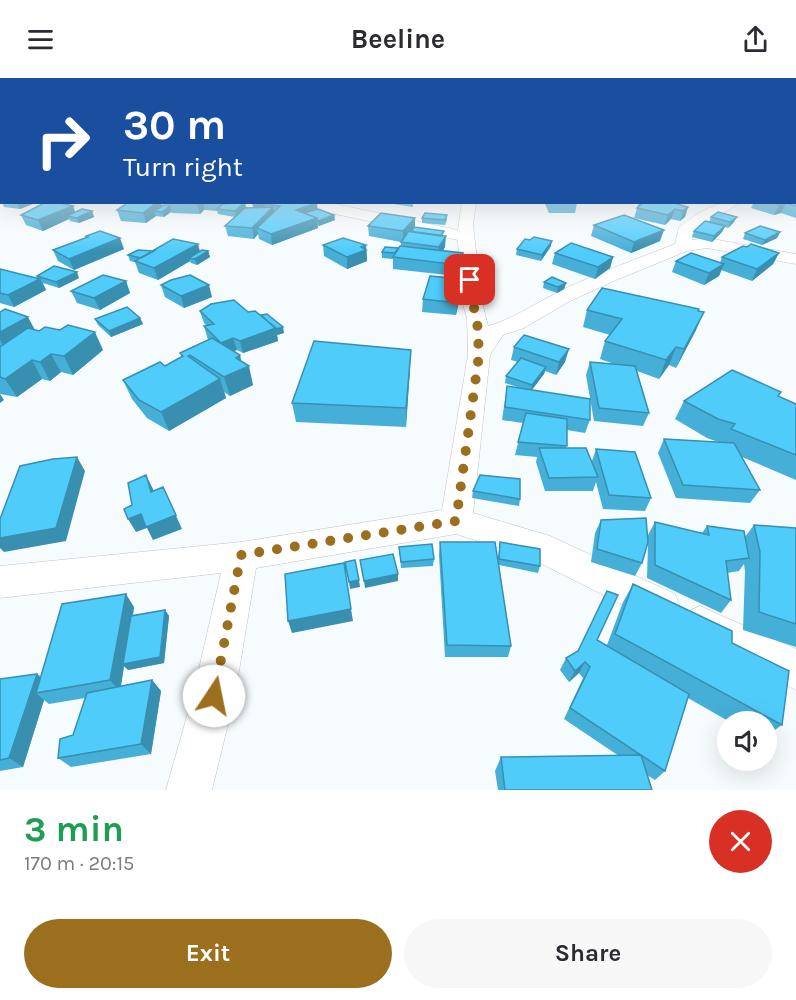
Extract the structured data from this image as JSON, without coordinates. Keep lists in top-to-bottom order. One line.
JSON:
{"page":{"header":"Beeline","turn":["30 m","Turn right"],"heading":["3 min","170 m · 20:15"],"buttons":["Exit","Share"]}}
